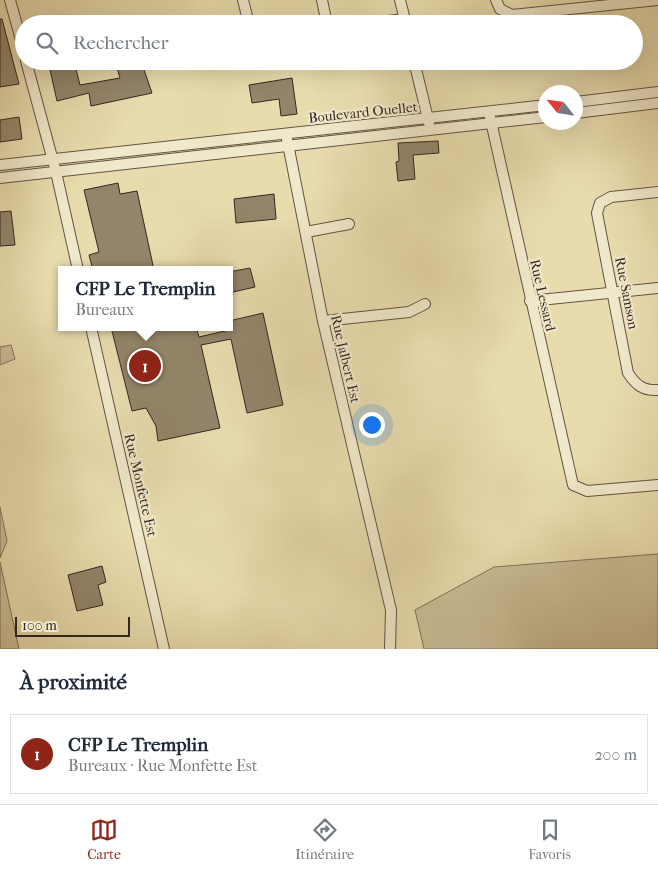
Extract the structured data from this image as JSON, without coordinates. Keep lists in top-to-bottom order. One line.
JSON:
{"streets":{"street":["Boulevard Ouellet","Rue Samson","Rue Lessard","Rue Jalbert Est","Rue Monfette Est"]},"crossings":[["Boulevard Ouellet","Rue Lessard"],["Boulevard Ouellet","Rue Jalbert Est"]],"scale_bar":"100 m","north":"top left","page":{"search":"Rechercher","popup":["CFP Le Tremplin","Bureaux"],"pins":"1","scale":"100 m","heading":"À proximité","list":[{"mark":"1","name":"CFP Le Tremplin","note":"Bureaux · Rue Monfette Est","value":"200 m"}],"nav":["Carte","Itinéraire","Favoris"]}}
